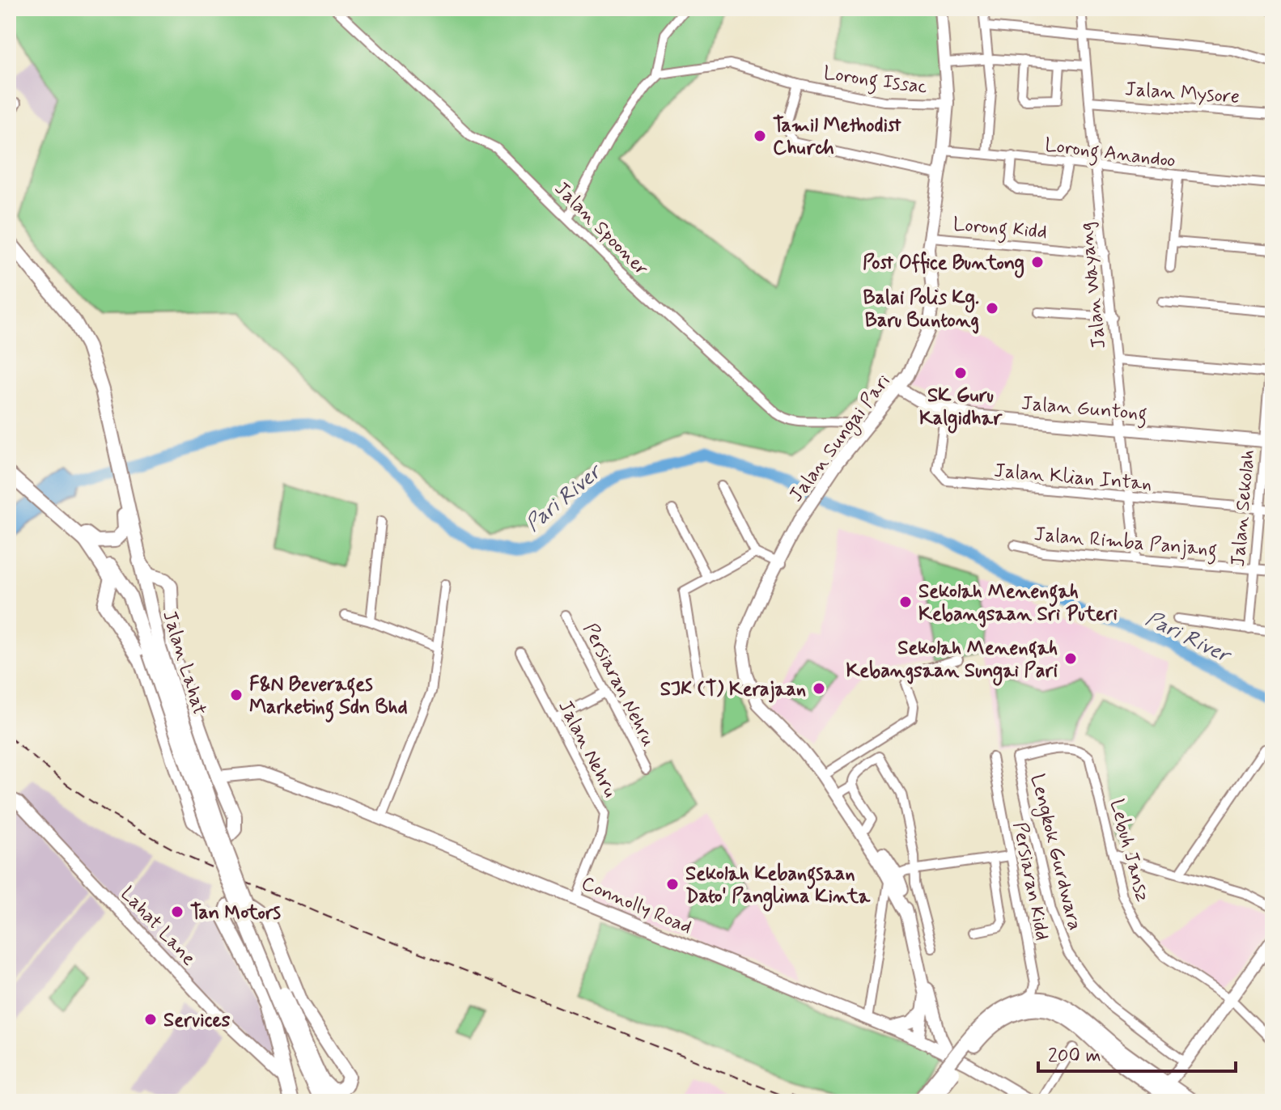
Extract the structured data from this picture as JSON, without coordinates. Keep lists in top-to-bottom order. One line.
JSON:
{"streets":{"main road":["Jalan Guntong","Jalan Sungai Pari","Jalan Sekolah","Jalan Lahat","Connolly Road","Lahat Lane"],"street":["Lorong Issac","Jalan Mysore","Lorong Anandoo","Lorong Kidd","Jalan Spooner","Jalan Wayang","Jalan Klian Intan","Jalan Rimba Panjang","Persiaran Nehru","Jalan Nehru","Lebuh Jansz","Lengkok Gurdwara","Persiaran Kidd"]},"crossings":[["Lorong Issac","Jalan Sungai Pari"],["Jalan Mysore","Jalan Wayang"],["Lorong Anandoo","Jalan Wayang"],["Lorong Anandoo","Jalan Sungai Pari"],["Lorong Kidd","Jalan Wayang"],["Lorong Kidd","Jalan Sungai Pari"],["Jalan Spooner","Jalan Sungai Pari"],["Jalan Wayang","Jalan Guntong"],["Jalan Wayang","Jalan Klian Intan"],["Jalan Wayang","Jalan Rimba Panjang"],["Jalan Guntong","Jalan Sungai Pari"],["Jalan Guntong","Jalan Klian Intan"],["Jalan Guntong","Jalan Sekolah"],["Jalan Klian Intan","Jalan Sekolah"],["Jalan Sekolah","Jalan Rimba Panjang"],["Jalan Nehru","Connolly Road"],["Lebuh Jansz","Lengkok Gurdwara"]],"water":["Pari River"],"places":["Tamil Methodist Church","Post Office Buntong","Balai Polis Kg. Baru Buntong","SK Guru Kalgidhar","Sekolah Menengah Kebangsaan Sri Puteri","Sekolah Menengah Kebangsaan Sungai Pari","SJK (T) Kerajaan","F&N Beverages Marketing Sdn Bhd","Sekolah Kebangsaan Dato' Panglima Kinta","Tan Motors","Services"],"scale_bar":"200 m"}
